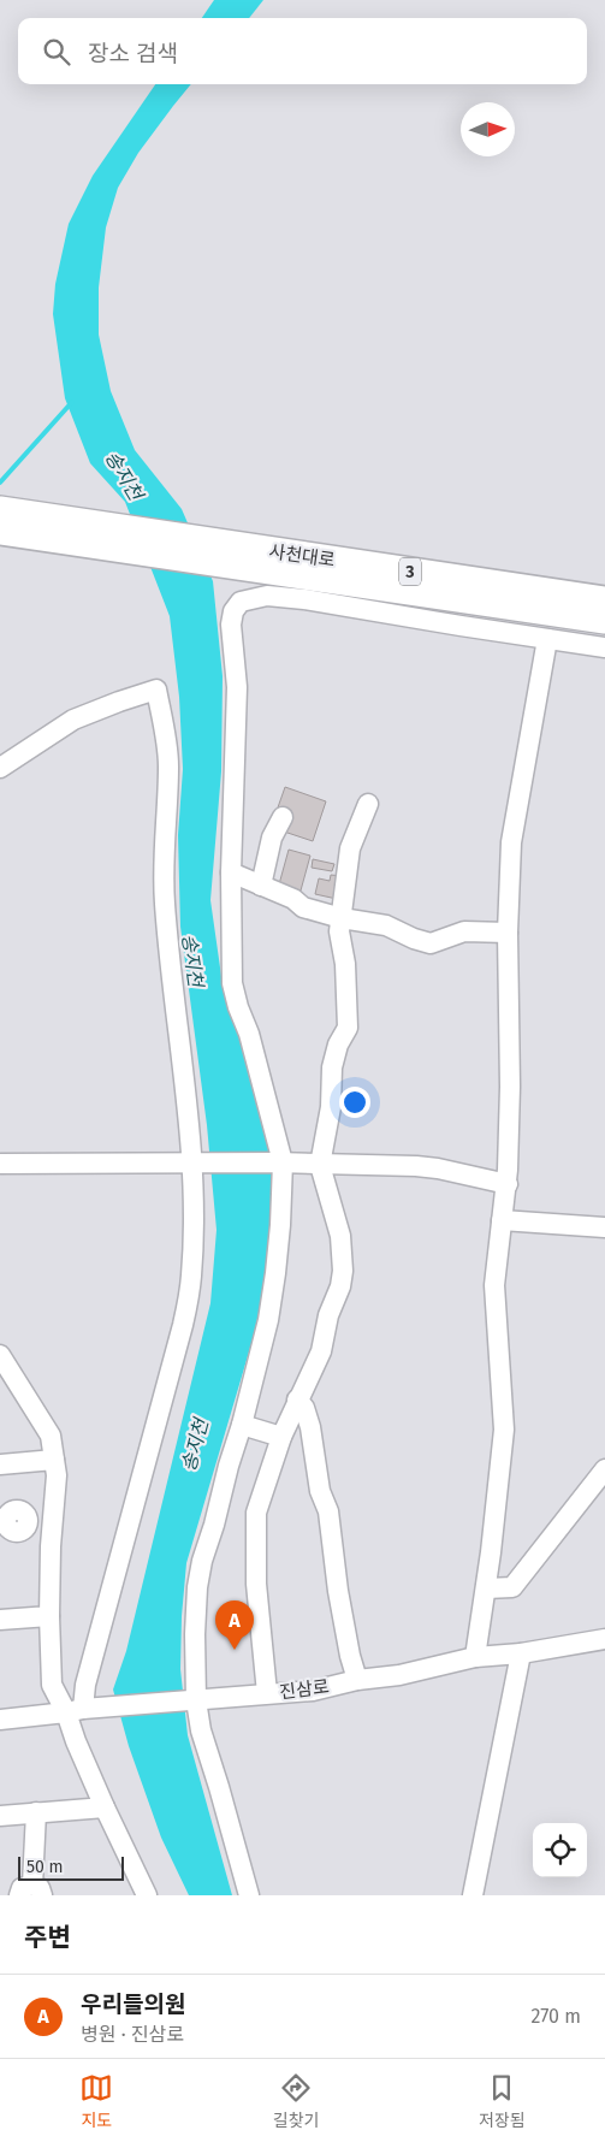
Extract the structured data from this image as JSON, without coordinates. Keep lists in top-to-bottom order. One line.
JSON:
{"streets":{"main road":["사천대로","3"],"street":["진삼로"]},"water":["송지천"],"scale_bar":"50 m","north":"right","page":{"search":"장소 검색","pins":"A","scale":"50 m","heading":"주변","list":[{"mark":"A","name":"우리들의원","note":"병원 · 진삼로","value":"270 m"}],"nav":["지도","길찾기","저장됨"]}}
